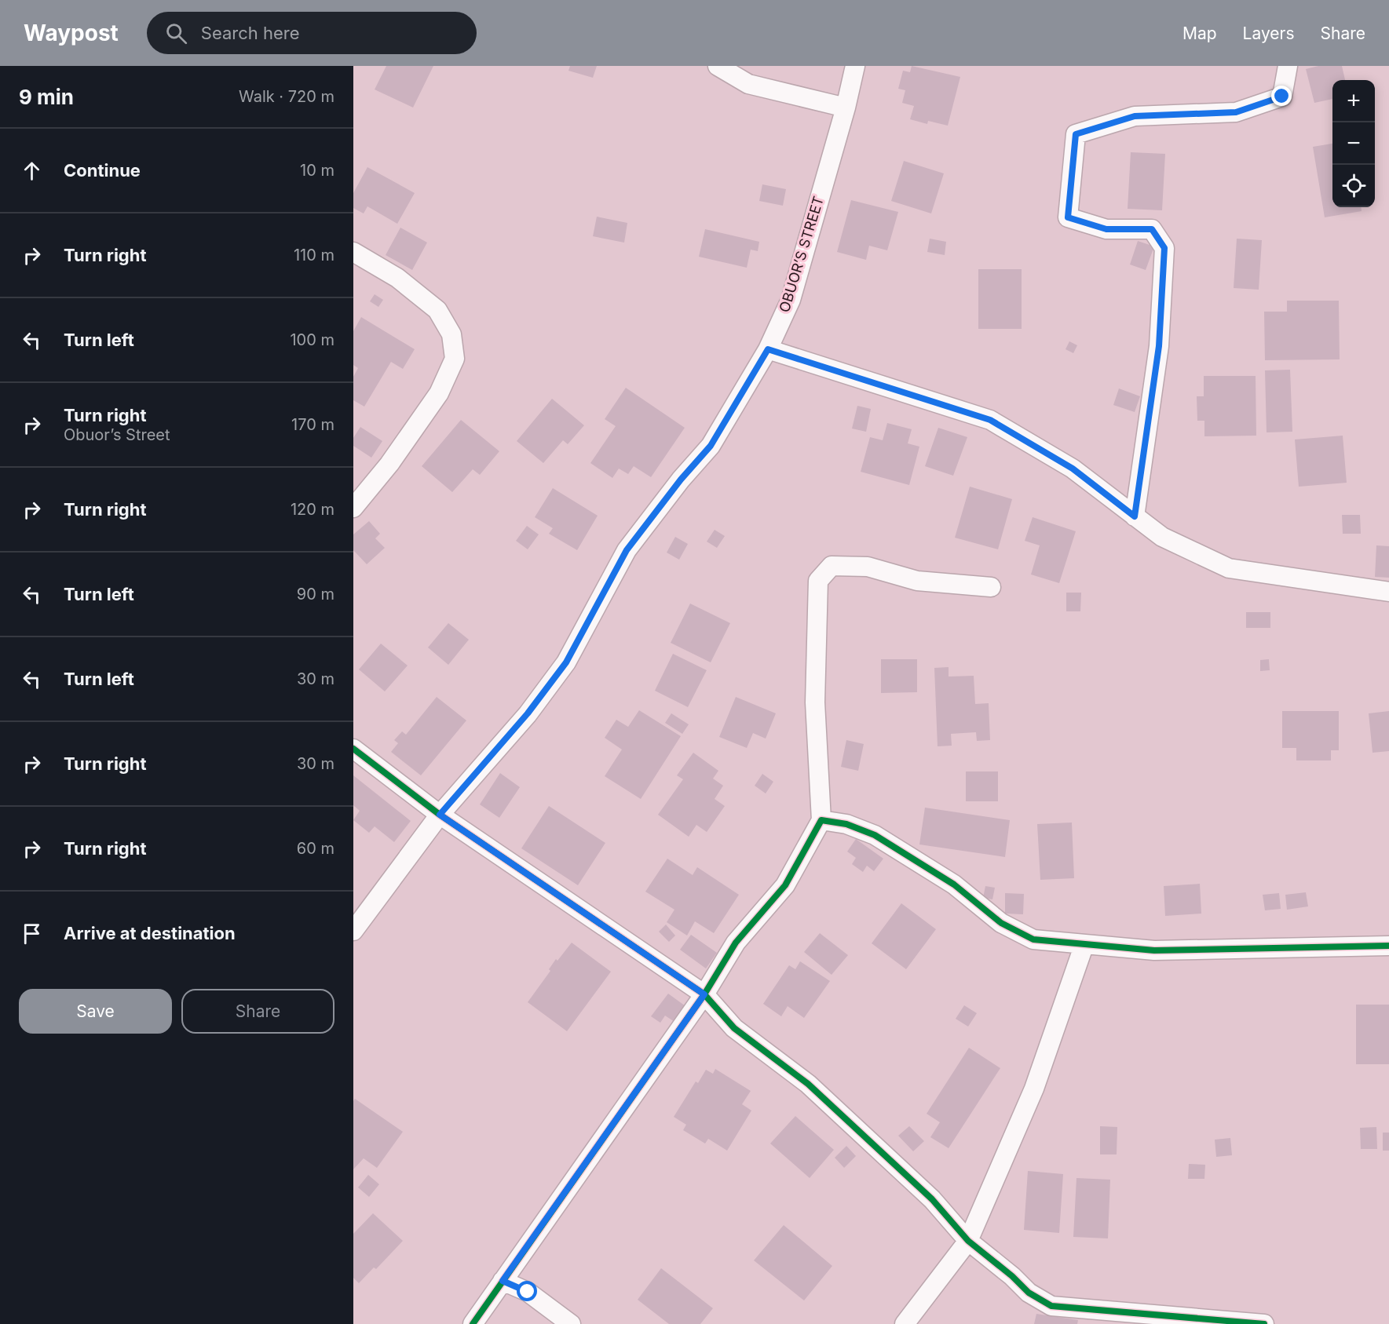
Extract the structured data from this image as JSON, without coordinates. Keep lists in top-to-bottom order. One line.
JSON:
{"streets":{"street":["OBUOR’S STREET"]},"page":{"header":"Waypost","search":"Search here","nav":["Map","Layers","Share"],"heading":["9 min","Walk · 720 m"],"map_buttons":["+","−"],"list":[["Continue","10 m"],["Turn right","110 m"],["Turn left","100 m"],["Turn right","Obuor’s Street","170 m"],["Turn right","120 m"],["Turn left","90 m"],["Turn left","30 m"],["Turn right","30 m"],["Turn right","60 m"],"Arrive at destination"],"buttons":["Save","Share"]}}
